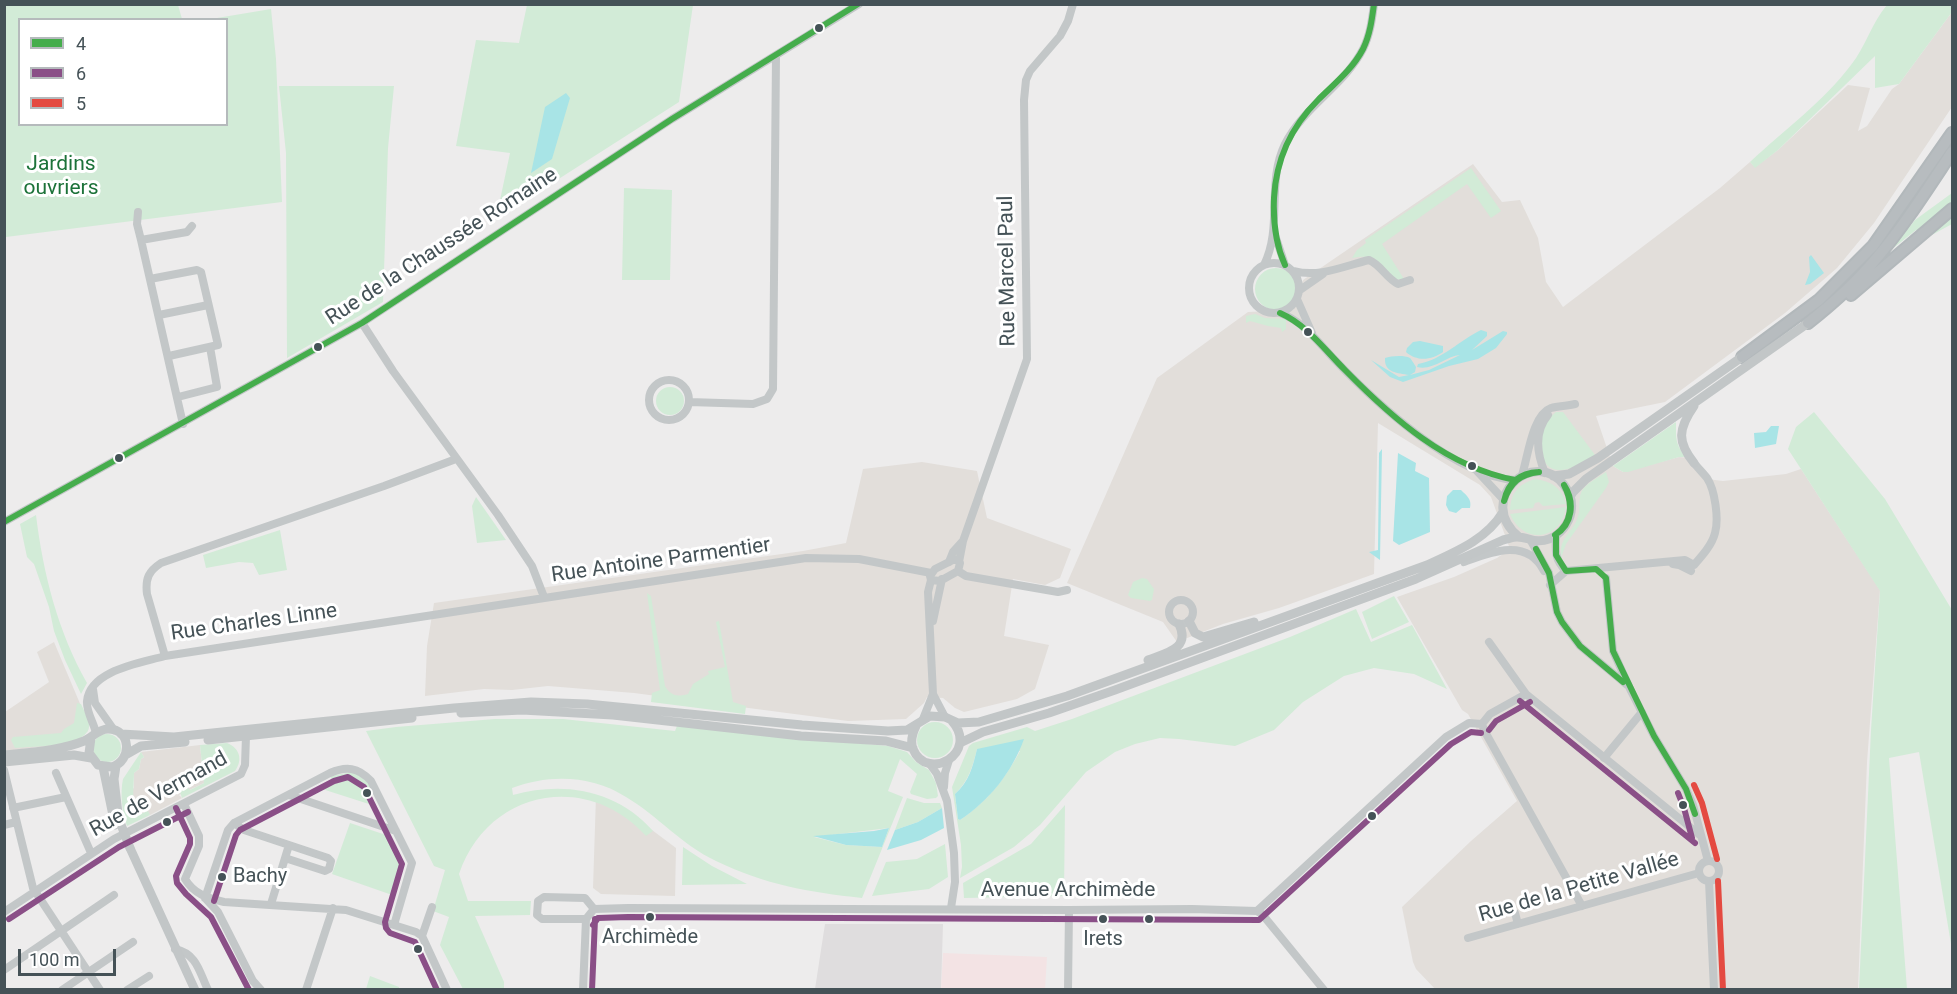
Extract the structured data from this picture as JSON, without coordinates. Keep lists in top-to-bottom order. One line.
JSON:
{"streets":{"street":["Rue de la Chaussée Romaine","Rue Marcel Paul","Rue Antoine Parmentier","Rue Charles Linne","Rue de Vermand","Rue de la Petite Vallée","Avenue Archimède"]},"crossings":[["Rue de la Chaussée Romaine","Rue Antoine Parmentier"],["Rue Antoine Parmentier","Rue Charles Linne"]],"parks":["Jardins ouvriers"],"places":["Bachy","Archimède","Irets"],"lines":["transit line 4","transit line 6","transit line 5"],"legend":["4","6","5"],"scale_bar":"100 m"}
